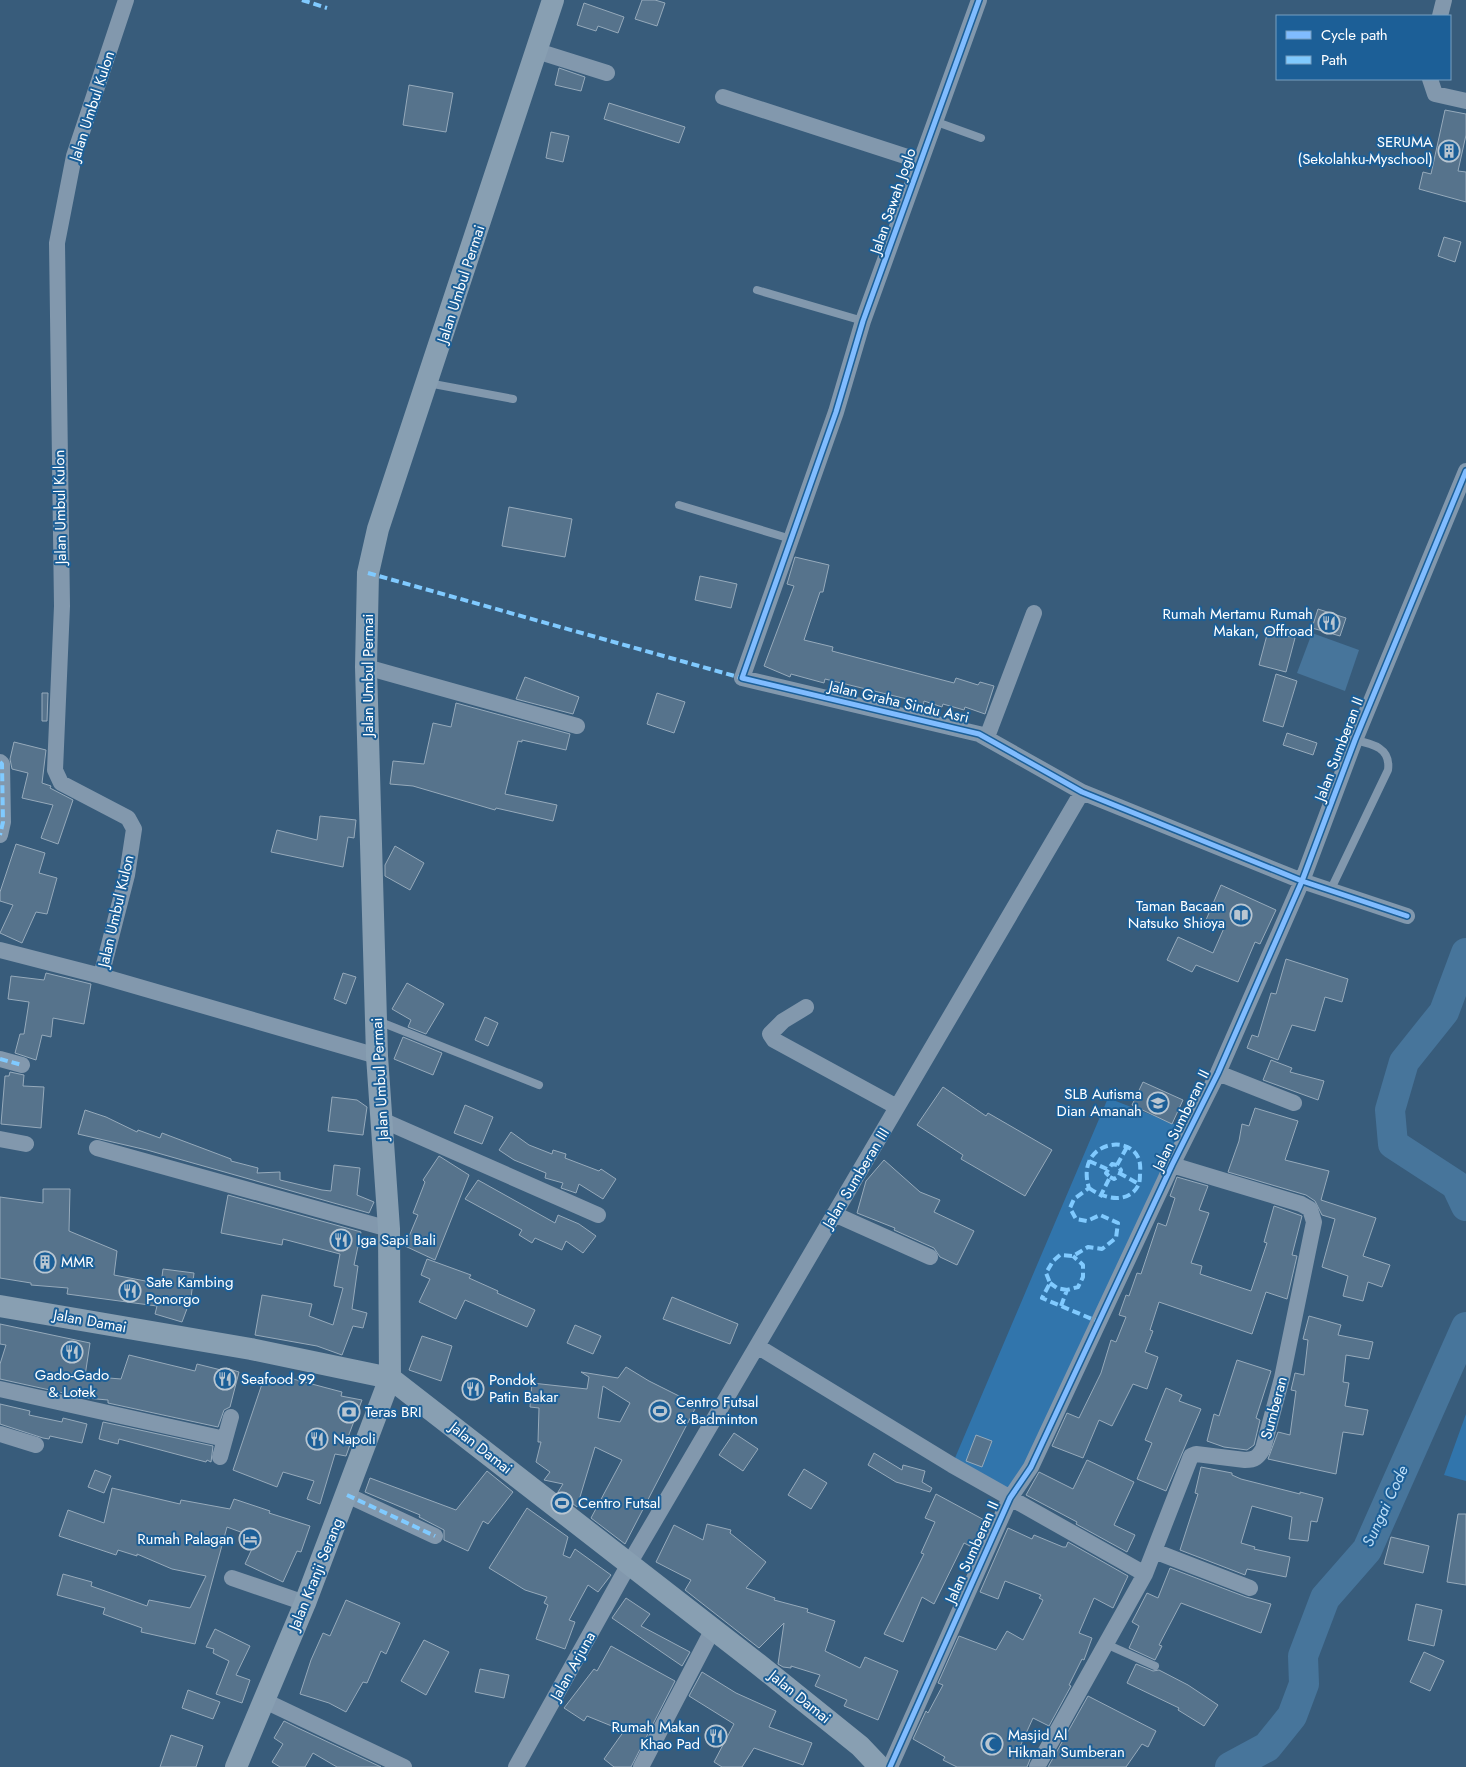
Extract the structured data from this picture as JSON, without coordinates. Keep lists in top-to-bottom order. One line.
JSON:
{"streets":{"main road":["Jalan Umbul Permai","Jalan Damai","Jalan Kranji Serang"],"street":["Jalan Umbul Kulon","Jalan Sawah Joglo","Jalan Graha Sindu Asri","Jalan Sumberan II","Jalan Sumberan III","Sumberan","Jalan Arjuna"]},"crossings":[["Jalan Sawah Joglo","Jalan Graha Sindu Asri"],["Jalan Umbul Permai","Jalan Damai"],["Jalan Umbul Permai","Jalan Kranji Serang"],["Jalan Graha Sindu Asri","Jalan Sumberan II"],["Jalan Graha Sindu Asri","Jalan Sumberan III"],["Jalan Sumberan II","Sumberan"],["Jalan Sumberan III","Jalan Damai"],["Jalan Sumberan III","Jalan Arjuna"],["Jalan Damai","Jalan Kranji Serang"],["Jalan Damai","Jalan Arjuna"]],"water":["Sungai Code"],"places":{"building":["SERUMA (Sekolahku-Myschool)","MMR"],"restaurant":["Rumah Mertamu Rumah Makan, Offroad","Iga Sapi Bali","Sate Kambing Ponorgo","Gado-Gado & Lotek","Seafood 99","Pondok Patin Bakar","Napoli","Rumah Makan Khao Pad"],"library":["Taman Bacaan Natsuko Shioya"],"school or university":["SLB Autisma Dian Amanah"],"sports":["Centro Futsal & Badminton","Centro Futsal"],"bank":["Teras BRI"],"hotel":["Rumah Palagan"],"mosque":["Masjid Al Hikmah Sumberan"]},"legend":["Cycle path","Path"]}
